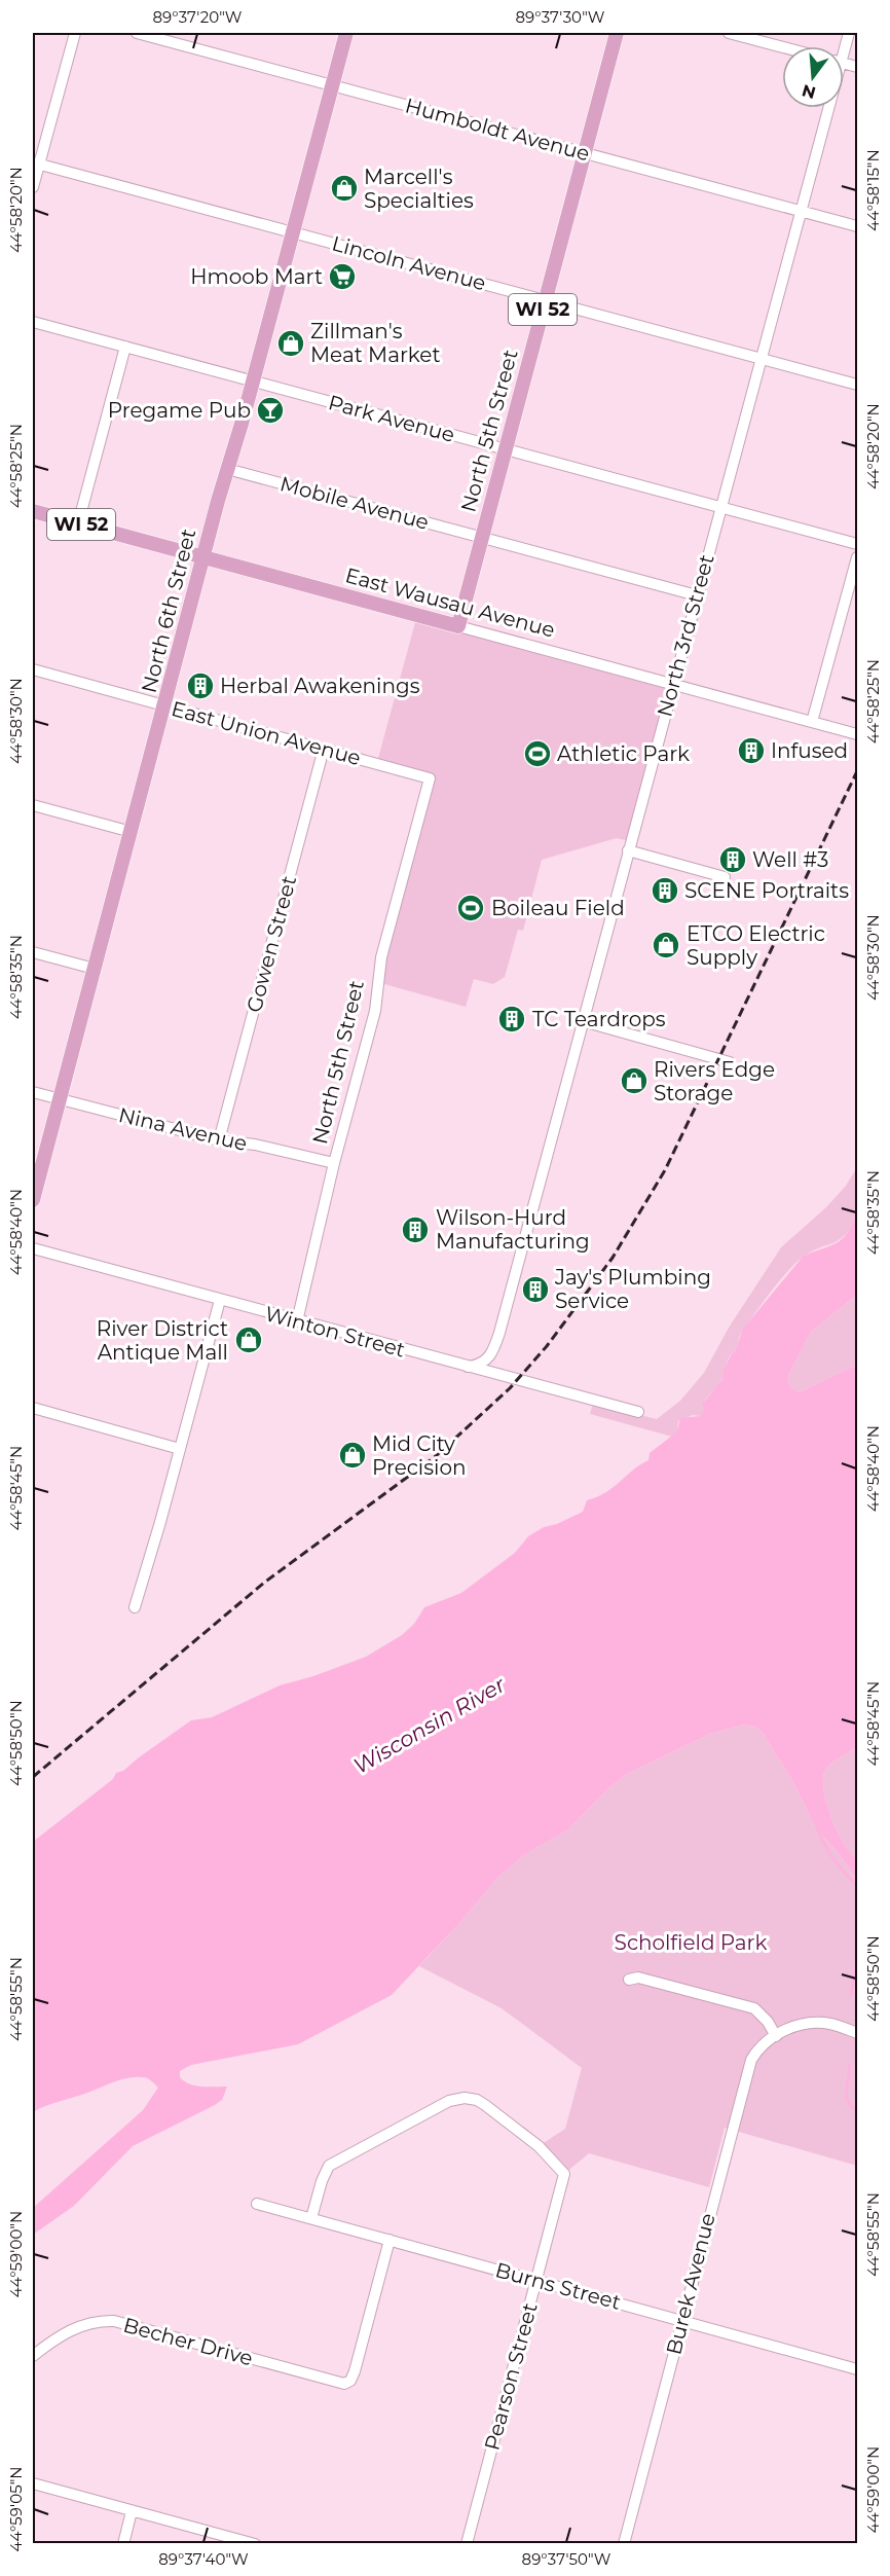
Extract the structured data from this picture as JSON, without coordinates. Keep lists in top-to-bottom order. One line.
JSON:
{"streets":{"main road":["WI 52","North 5th Street","East Wausau Avenue","North 6th Street"],"street":["Humboldt Avenue","Lincoln Avenue","Park Avenue","Mobile Avenue","North 3rd Street","East Union Avenue","Gowen Street","Nina Avenue","Winton Street","Burek Avenue","Burns Street","Becher Drive","Pearson Street"]},"crossings":[["Humboldt Avenue","North 5th Street"],["Humboldt Avenue","North 6th Street"],["Humboldt Avenue","North 3rd Street"],["Lincoln Avenue","North 5th Street"],["Lincoln Avenue","North 6th Street"],["Lincoln Avenue","North 3rd Street"],["Park Avenue","North 5th Street"],["Park Avenue","North 6th Street"],["Park Avenue","North 3rd Street"],["North 5th Street","Mobile Avenue"],["North 5th Street","East Wausau Avenue"],["North 5th Street","East Union Avenue"],["North 5th Street","Nina Avenue"],["North 5th Street","Winton Street"],["Mobile Avenue","North 6th Street"],["Mobile Avenue","North 3rd Street"],["East Wausau Avenue","North 6th Street"],["East Wausau Avenue","North 3rd Street"],["North 6th Street","East Union Avenue"],["North 6th Street","Nina Avenue"],["North 3rd Street","Winton Street"],["East Union Avenue","Gowen Street"],["Gowen Street","Nina Avenue"],["Burek Avenue","Burns Street"],["Burns Street","Becher Drive"],["Burns Street","Pearson Street"]],"water":["Wisconsin River"],"parks":["Scholfield Park"],"places":{"shop":["Marcell's Specialties","Zillman's Meat Market","ETCO Electric Supply","Rivers Edge Storage","River District Antique Mall","Mid City Precision"],"supermarket":["Hmoob Mart"],"bar":["Pregame Pub"],"building":["Herbal Awakenings","Infused","Well #3","SCENE Portraits","TC Teardrops","Wilson-Hurd Manufacturing","Jay's Plumbing Service"],"sports":["Athletic Park","Boileau Field"]},"north":"bottom","coordinates":["89°37'20\"W","89°37'30\"W","44°58'15\"N","44°58'20\"N","44°58'25\"N","44°58'30\"N","44°58'35\"N","44°58'40\"N","44°58'45\"N","44°58'50\"N","44°58'55\"N","44°59'00\"N","44°59'05\"N","89°37'40\"W","89°37'50\"W"]}
